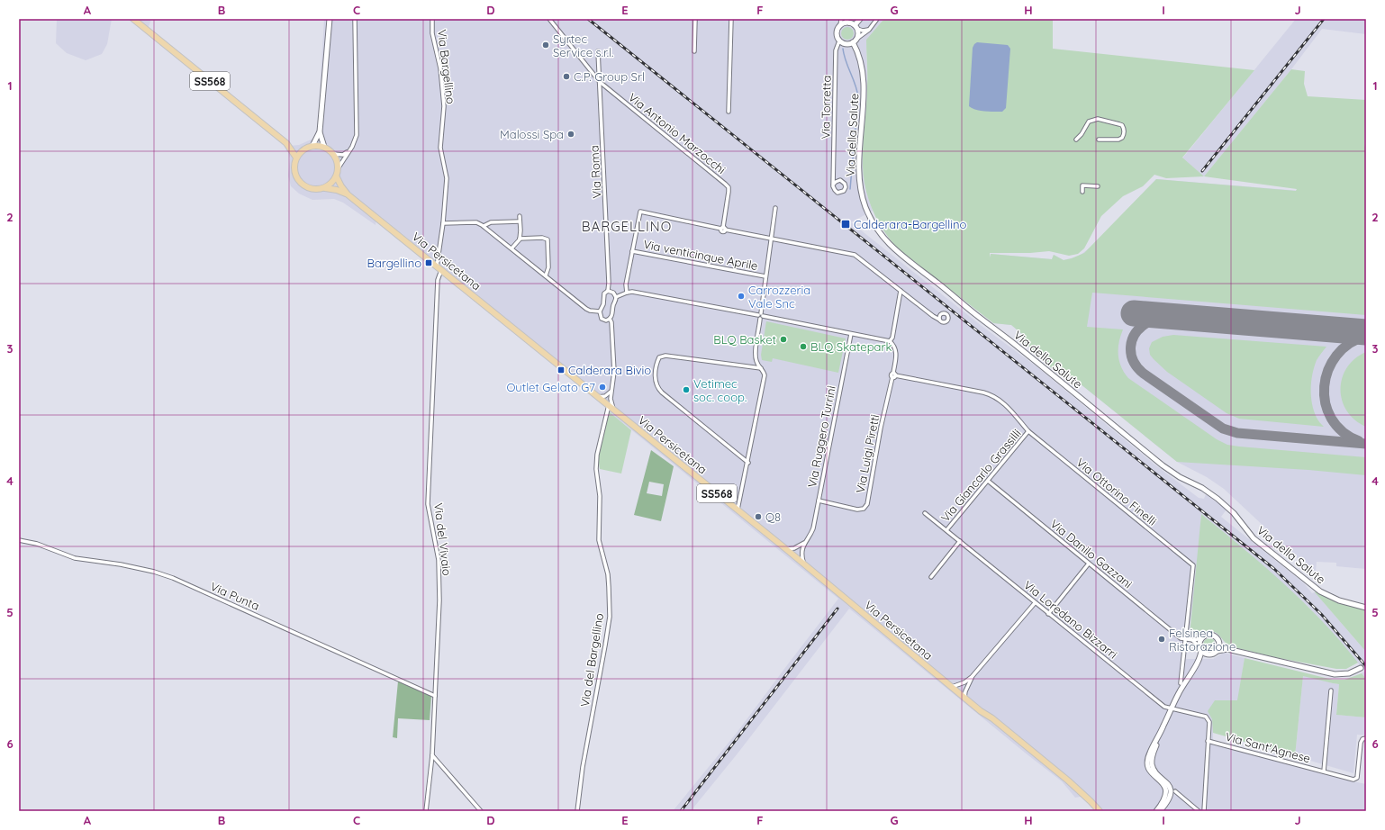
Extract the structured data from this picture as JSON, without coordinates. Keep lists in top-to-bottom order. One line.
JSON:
{"streets":{"main road":["SS568","Via Persicetana"],"street":["Via Bargellino","Via Torretta","Via Antonio Marzocchi","Via della Salute","Via Roma","Via venticinque Aprile","Via Ruggero Turrini","Via Luigi Piretti","Via Giancarlo Grassilli","Via Ottorino Finelli","Via del Vivaio","Via Danilo Gazzani","Via Punta","Via Loredano Bizzarri","Via del Bargellino","Via Sant'Agnese"]},"crossings":[["Via Bargellino","Via Persicetana"],["SS568","Via Persicetana"],["Via Torretta","Via della Salute"],["Via Antonio Marzocchi","Via Roma"],["Via Antonio Marzocchi","Via venticinque Aprile"],["Via Persicetana","Via Ruggero Turrini"],["Via Persicetana","Via del Vivaio"],["Via Persicetana","Via del Bargellino"],["Via Ruggero Turrini","Via Luigi Piretti"],["Via Luigi Piretti","Via Ottorino Finelli"],["Via Giancarlo Grassilli","Via Ottorino Finelli"],["Via Giancarlo Grassilli","Via Danilo Gazzani"],["Via Giancarlo Grassilli","Via Loredano Bizzarri"],["Via Ottorino Finelli","Via Danilo Gazzani"],["Via del Vivaio","Via Punta"],["Via Loredano Bizzarri","Via Sant'Agnese"]],"districts":["BARGELLINO"],"places":{"other":["Syrtec Service s.r.l.","C.P. Group Srl","Malossi Spa","Carrozzeria Vale Snc","BLQ Basket","BLQ Skatepark","Outlet Gelato G7","Vetimec soc. coop.","Q8","Felsinea Ristorazione"],"transit":["Calderara-Bargellino","Bargellino","Calderara Bivio"]},"grid":{"columns":["A","B","C","D","E","F","G","H","I","J"],"rows":["1","2","3","4","5","6"]}}
